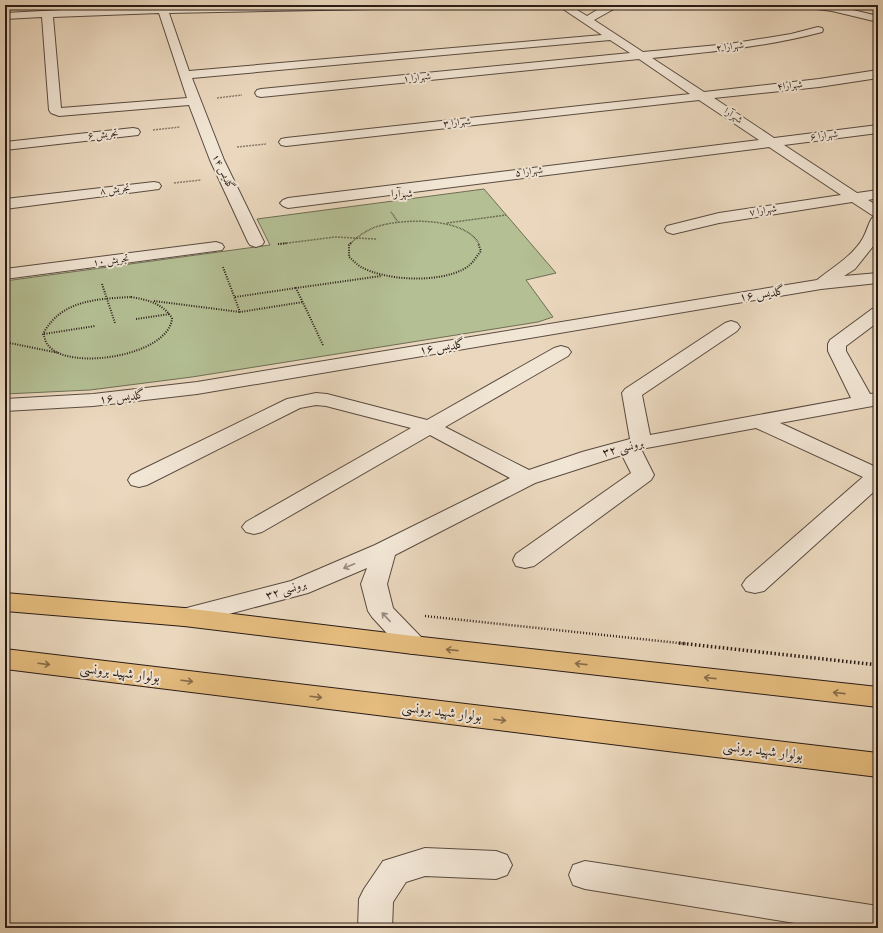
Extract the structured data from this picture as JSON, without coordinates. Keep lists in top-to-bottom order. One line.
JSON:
{"streets":{"main road":["بولوار شهید برونسی"],"street":["شهرارا ۲","شهرارا ۱","شهرارا۴","شهرآرا","شهرارا ۳","تجریش ۶","شهرارا ۶","گلدیس ۱۴","شهرارا ۵","تجریش ۸","شهرارا ۷","تجریش ۱۰","گلدیس ۱۶","برونسی ۳۲"]},"crossings":[["شهرارا ۲","شهرارا ۱"],["شهرارا ۲","شهرآرا"],["شهرارا ۱","شهرآرا"],["شهرارا۴","شهرآرا"],["شهرارا۴","شهرارا ۳"],["شهرآرا","شهرارا ۳"],["شهرآرا","شهرارا ۶"],["شهرآرا","شهرارا ۵"],["شهرآرا","شهرارا ۷"],["تجریش ۶","گلدیس ۱۴"],["شهرارا ۶","شهرارا ۵"]],"districts":["شهرآرا"]}
